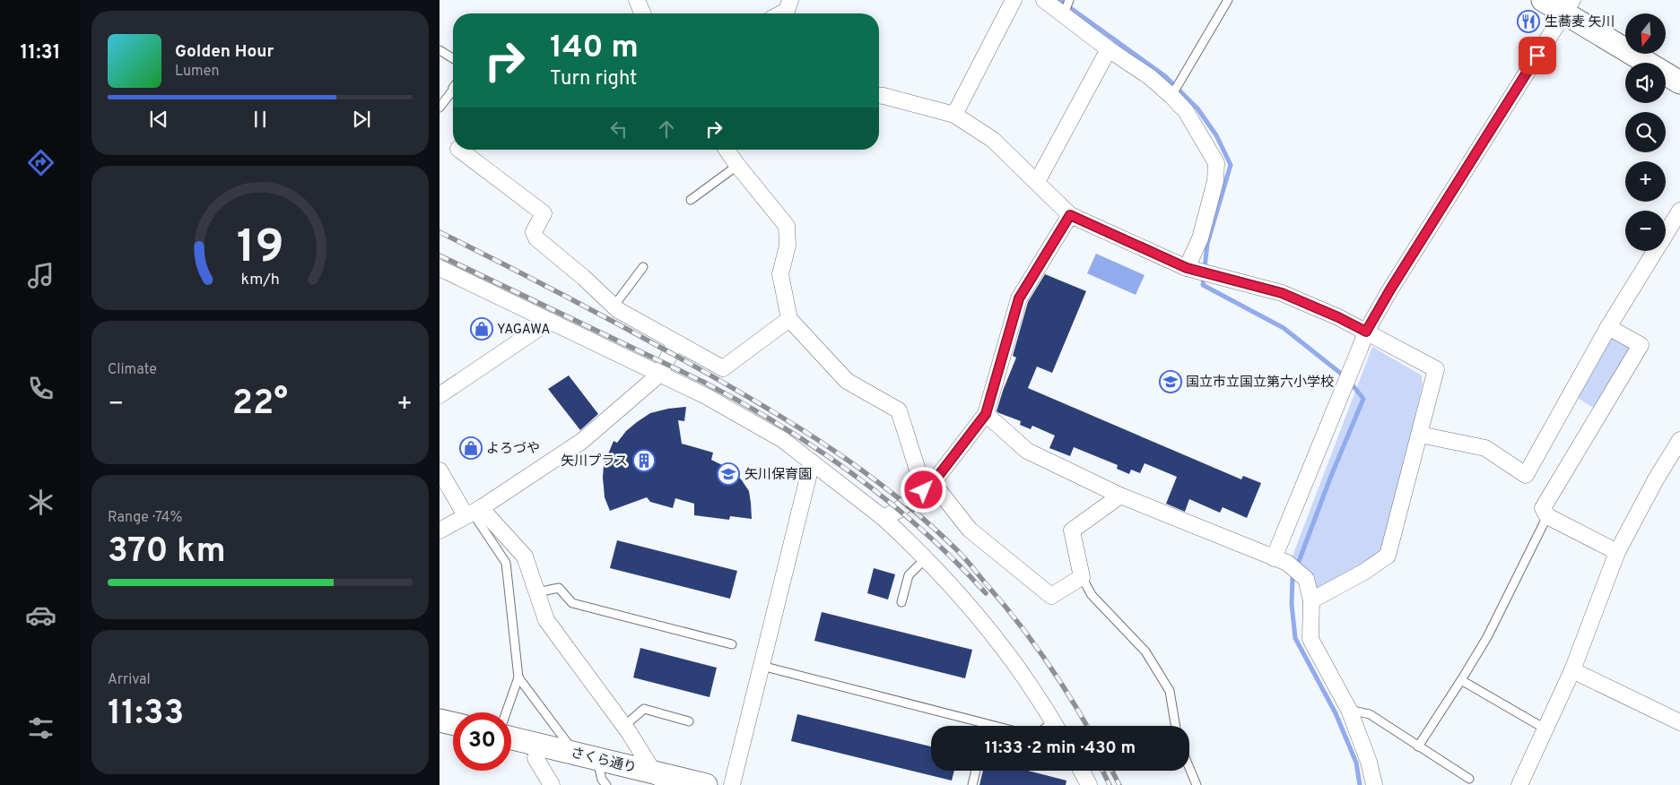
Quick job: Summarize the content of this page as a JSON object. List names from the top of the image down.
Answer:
{
  "streets": {
    "street": ["さくら通り"]
  },
  "places": {
    "restaurant": ["生蕎麦 矢川"],
    "shop": ["YAGAWA", "よろづや"],
    "school or university": ["国立市立国立第六小学校", "矢川保育園"],
    "building": ["矢川プラス"]
  },
  "north": "bottom",
  "page": {
    "tabs": "11:31",
    "map_buttons": ["+", "−"],
    "turn": ["140 m", "Turn right"],
    "song": ["Golden Hour", "Lumen"],
    "tile": [
      "Climate",
      ["Range · 74%", "370 km"],
      ["Arrival", "11:33"]
    ],
    "heat": ["−", "22°", "+"],
    "limit": "30",
    "trip": "11:33 · 2 min · 430 m",
    "gauge": ["19", "km/h"]
  }
}
